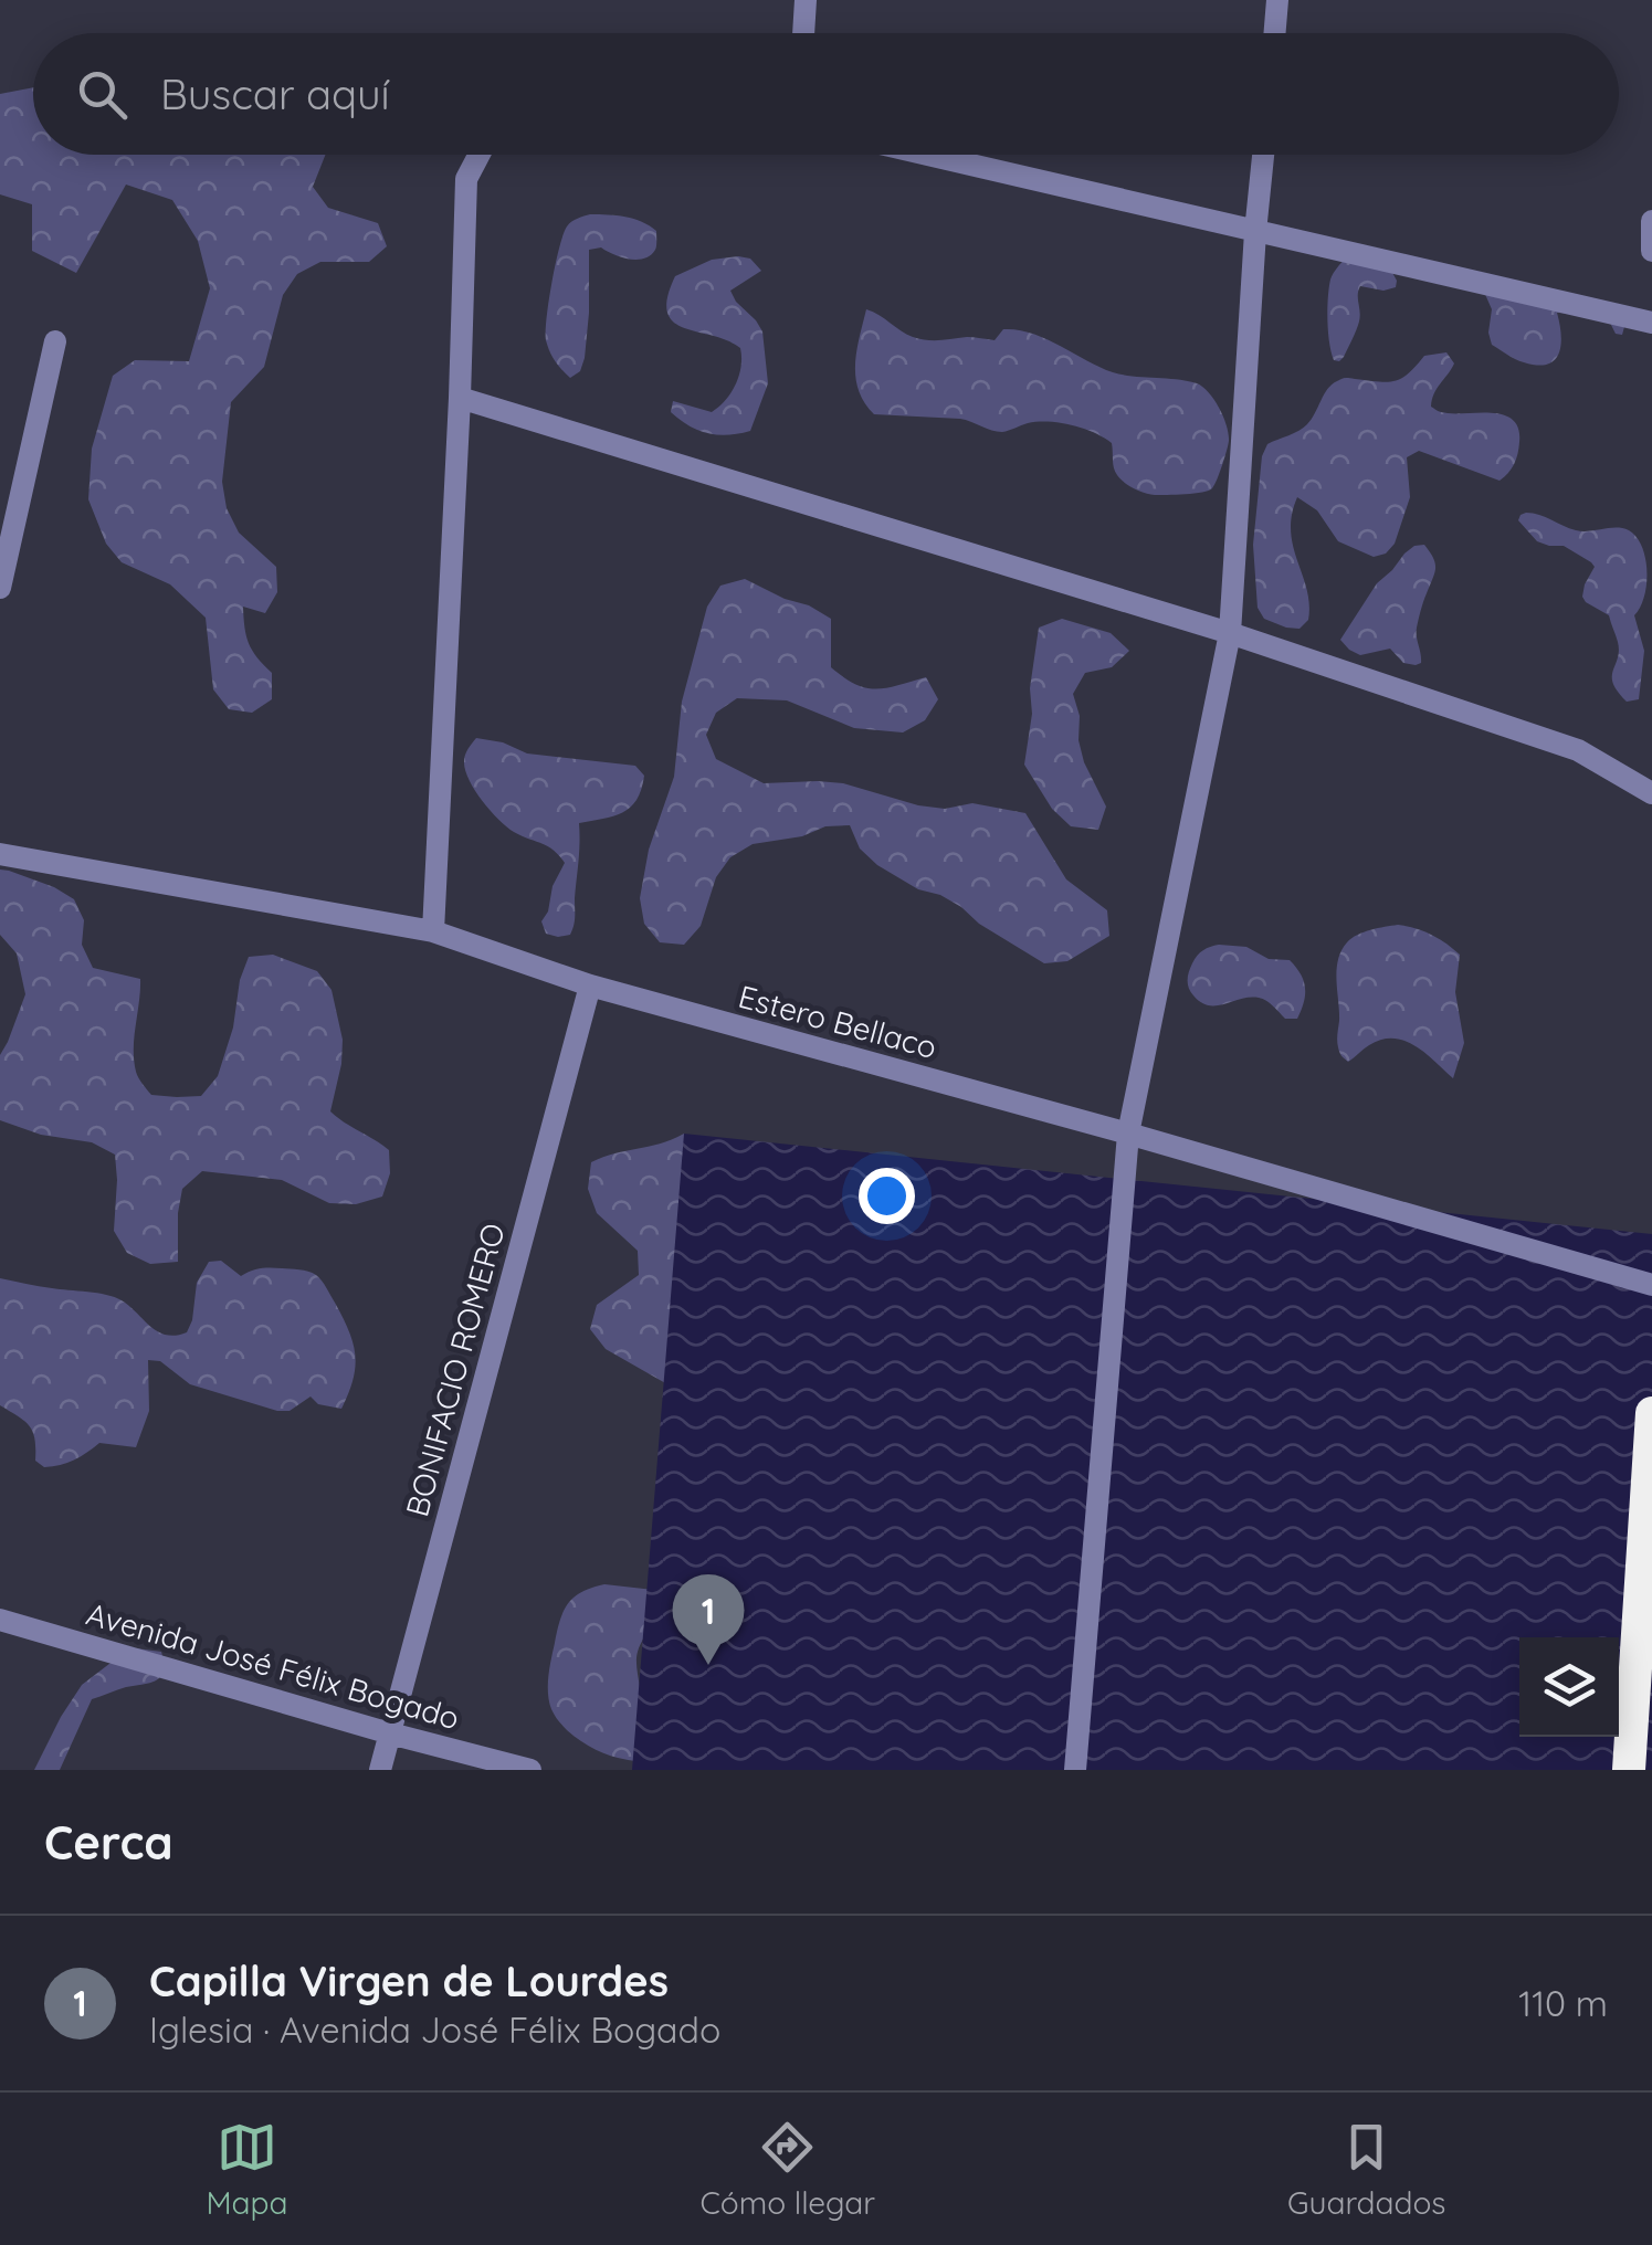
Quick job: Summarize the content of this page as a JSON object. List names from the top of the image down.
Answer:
{
  "streets": {
    "street": ["Estero Bellaco", "BONIFACIO ROMERO", "Avenida José Félix Bogado"]
  },
  "crossings": [
    ["Estero Bellaco", "BONIFACIO ROMERO"],
    ["BONIFACIO ROMERO", "Avenida José Félix Bogado"]
  ],
  "page": {
    "search": "Buscar aquí",
    "pins": "1",
    "heading": "Cerca",
    "list": [
      {
        "mark": "1",
        "name": "Capilla Virgen de Lourdes",
        "note": "Iglesia · Avenida José Félix Bogado",
        "value": "110 m"
      }
    ],
    "nav": ["Mapa", "Cómo llegar", "Guardados"]
  }
}
